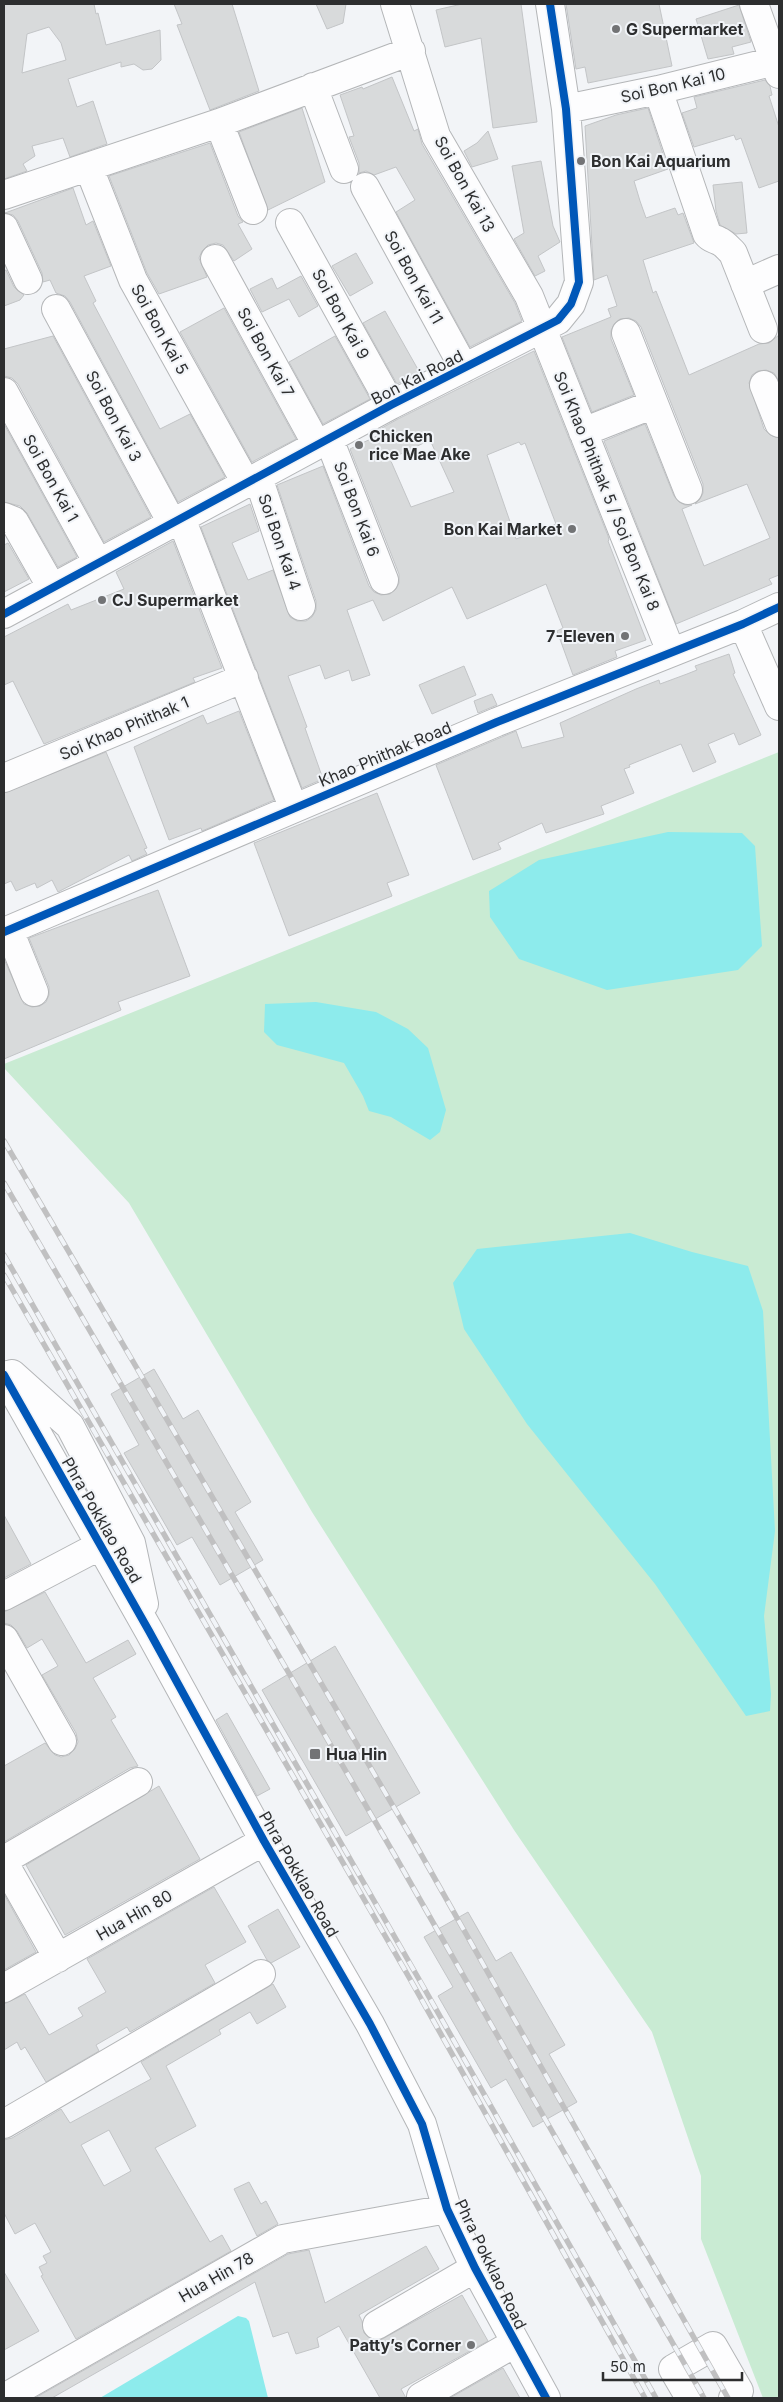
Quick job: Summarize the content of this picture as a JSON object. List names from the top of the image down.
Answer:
{
  "streets": {
    "street": [
      "Soi Bon Kai 10",
      "Soi Bon Kai 13",
      "Soi Bon Kai 11",
      "Soi Bon Kai 9",
      "Soi Bon Kai 5",
      "Soi Bon Kai 7",
      "Bon Kai Road",
      "Soi Bon Kai 3",
      "Soi Bon Kai 1",
      "Soi Khao Phithak 5 / Soi Bon Kai 8",
      "Soi Bon Kai 6",
      "Soi Bon Kai 4",
      "Soi Khao Phithak 1",
      "Khao Phithak Road",
      "Phra Pokklao Road",
      "Hua Hin 80",
      "Hua Hin 78"
    ]
  },
  "crossings": [
    ["Soi Bon Kai 10", "Bon Kai Road"],
    ["Soi Bon Kai 13", "Bon Kai Road"],
    ["Soi Bon Kai 13", "Soi Khao Phithak 5 / Soi Bon Kai 8"],
    ["Soi Bon Kai 11", "Bon Kai Road"],
    ["Soi Bon Kai 9", "Bon Kai Road"],
    ["Soi Bon Kai 5", "Bon Kai Road"],
    ["Soi Bon Kai 5", "Soi Bon Kai 4"],
    ["Soi Bon Kai 7", "Bon Kai Road"],
    ["Soi Bon Kai 7", "Soi Bon Kai 6"],
    ["Bon Kai Road", "Soi Bon Kai 3"],
    ["Bon Kai Road", "Soi Bon Kai 1"],
    ["Bon Kai Road", "Soi Khao Phithak 5 / Soi Bon Kai 8"],
    ["Bon Kai Road", "Soi Bon Kai 6"],
    ["Bon Kai Road", "Soi Bon Kai 4"],
    ["Soi Bon Kai 3", "Soi Khao Phithak 1"],
    ["Soi Bon Kai 3", "Khao Phithak Road"],
    ["Soi Khao Phithak 5 / Soi Bon Kai 8", "Khao Phithak Road"],
    ["Phra Pokklao Road", "Hua Hin 80"],
    ["Phra Pokklao Road", "Hua Hin 78"]
  ],
  "places": {
    "other": [
      "G Supermarket",
      "Bon Kai Aquarium",
      "Chicken rice Mae Ake",
      "Bon Kai Market",
      "CJ Supermarket",
      "7-Eleven",
      "Patty’s Corner"
    ],
    "transit": ["Hua Hin"]
  },
  "scale_bar": "50 m"
}
